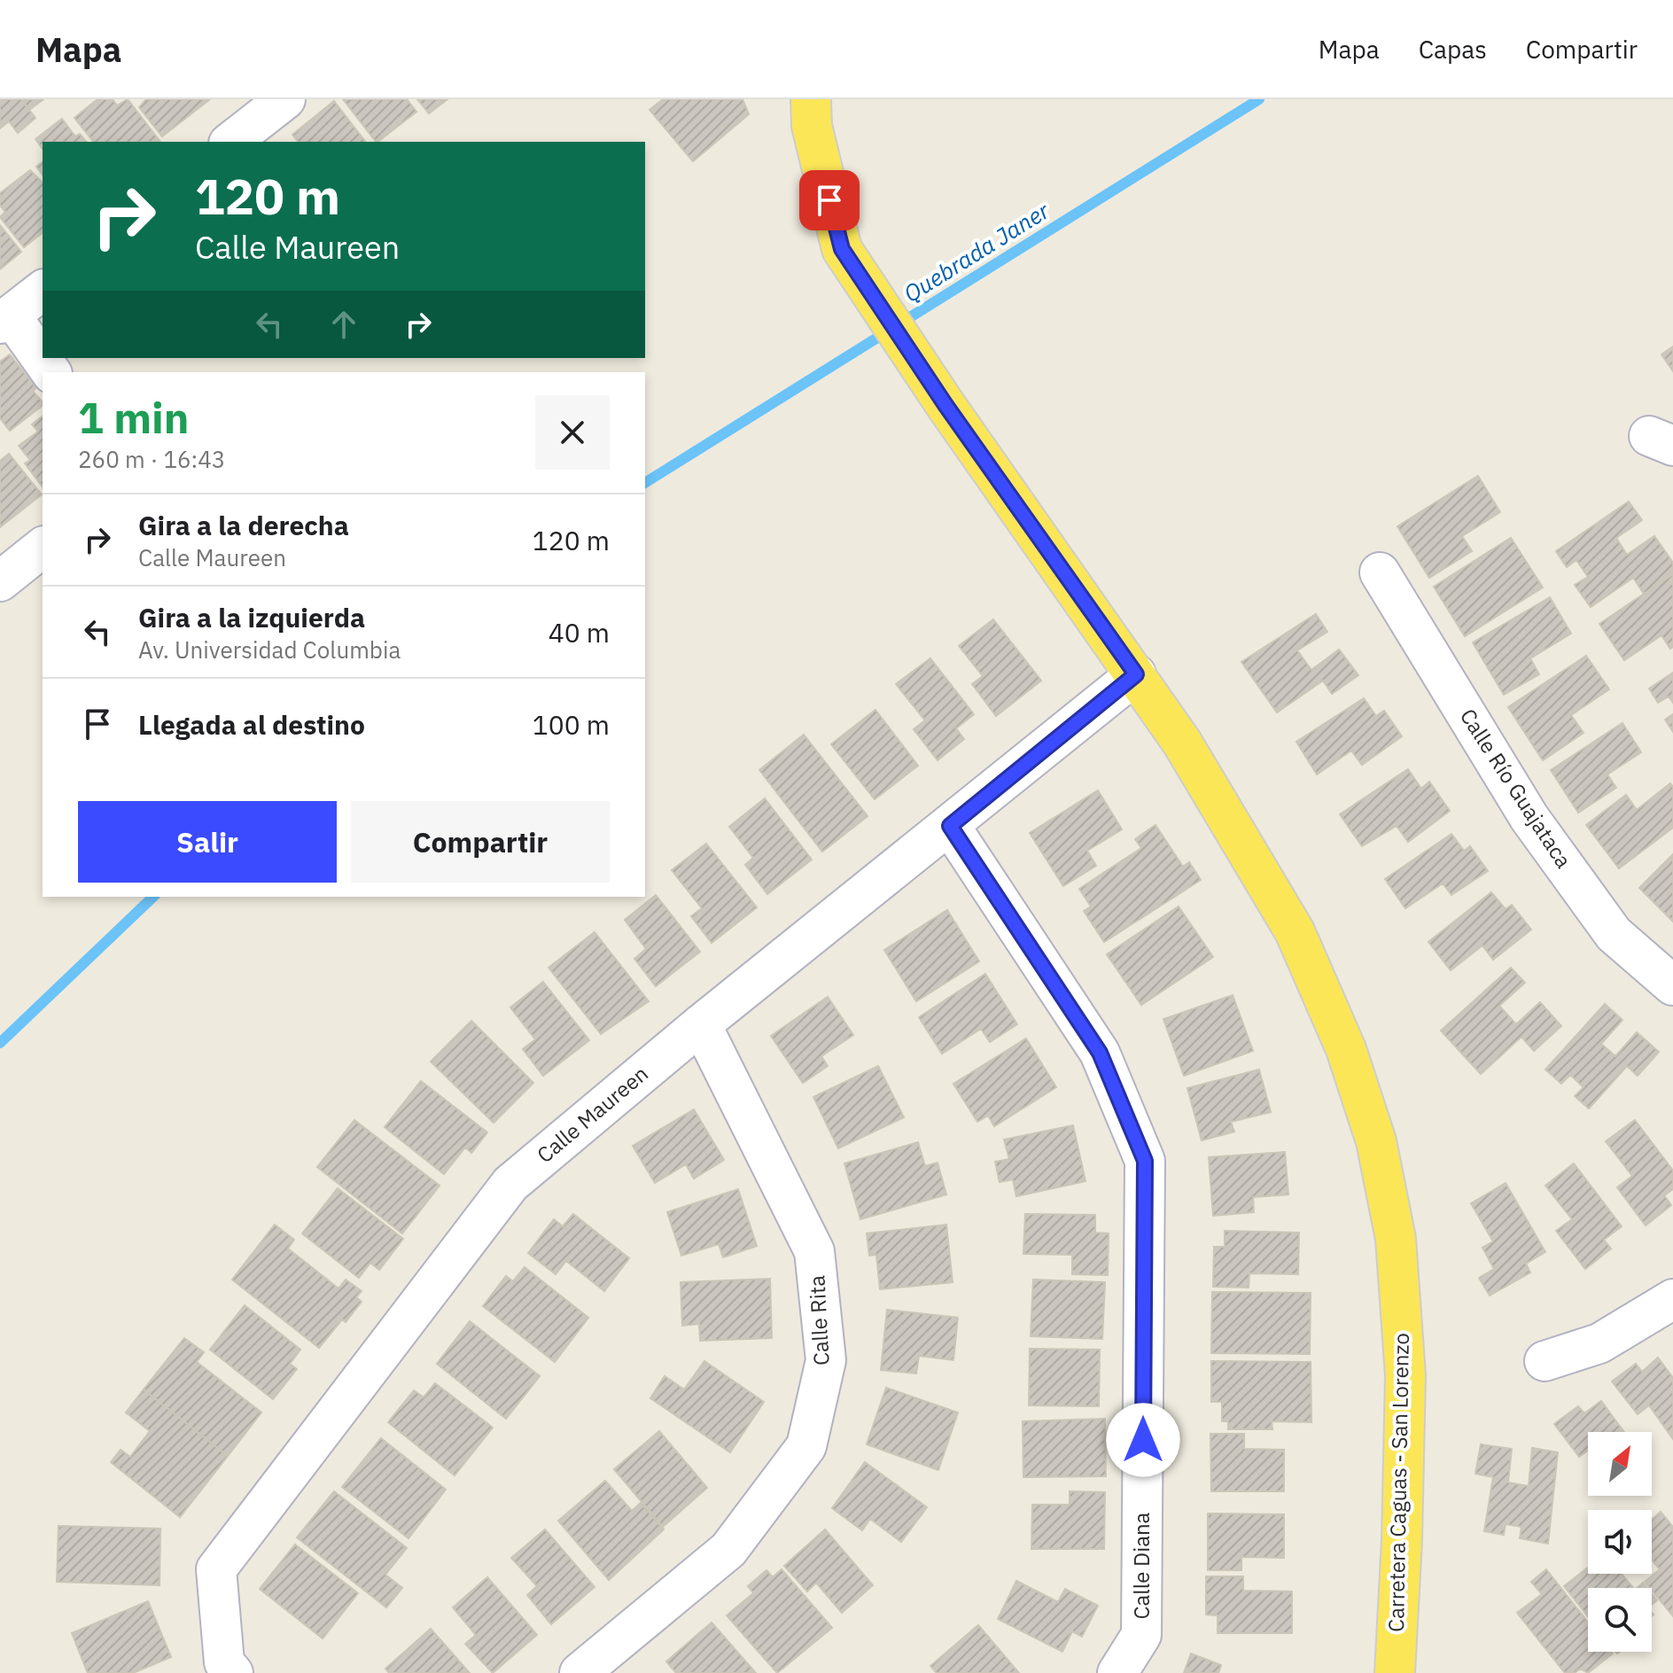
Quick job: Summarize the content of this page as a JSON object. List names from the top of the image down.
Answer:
{
  "streets": {
    "main road": ["Carretera Caguas - San Lorenzo"],
    "street": [
      "Calle Río Guajataca",
      "Calle Maureen",
      "Calle Rita",
      "Calle Diana"
    ]
  },
  "crossings": [
    ["Calle Maureen", "Calle Rita"],
    ["Calle Maureen", "Carretera Caguas - San Lorenzo"],
    ["Calle Maureen", "Calle Diana"]
  ],
  "water": ["Quebrada Janer"],
  "north": "top right",
  "page": {
    "header": "Mapa",
    "nav": ["Mapa", "Capas", "Compartir"],
    "turn": ["120 m", "Calle Maureen"],
    "heading": ["1 min", "260 m · 16:43"],
    "list": [
      {
        "name": "Gira a la derecha",
        "note": "Calle Maureen",
        "value": "120 m"
      },
      {
        "name": "Gira a la izquierda",
        "note": "Av. Universidad Columbia",
        "value": "40 m"
      },
      {
        "name": "Llegada al destino",
        "value": "100 m"
      }
    ],
    "buttons": ["Salir", "Compartir"]
  }
}
